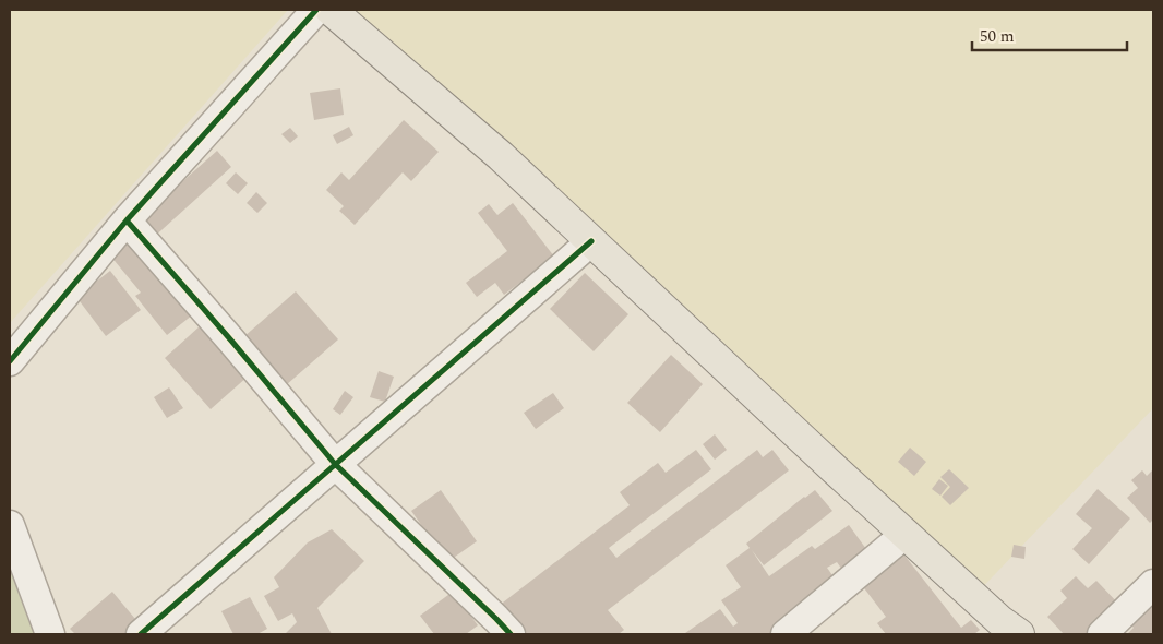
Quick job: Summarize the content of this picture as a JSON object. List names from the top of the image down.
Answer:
{
  "scale_bar": "50 m"
}
